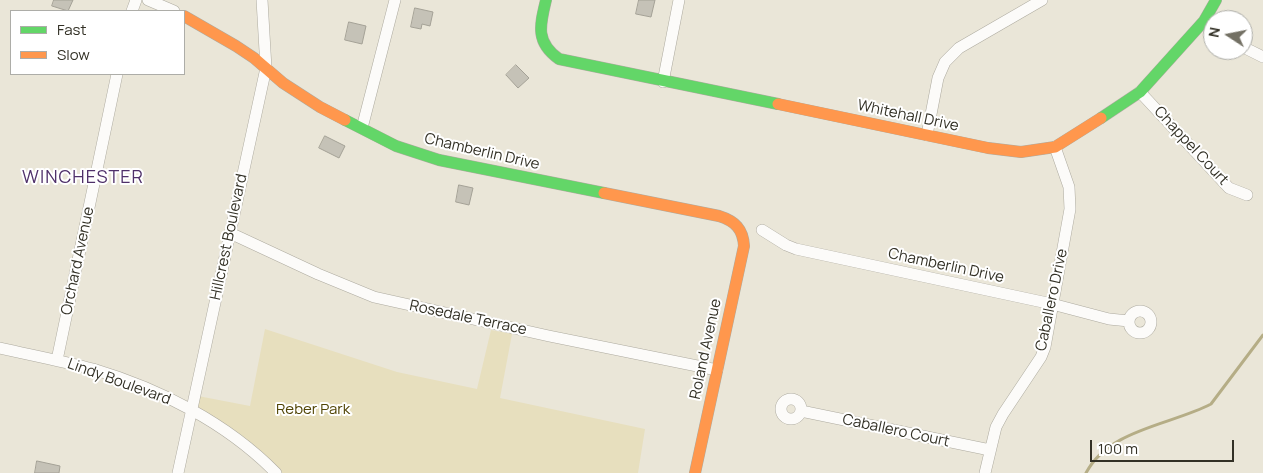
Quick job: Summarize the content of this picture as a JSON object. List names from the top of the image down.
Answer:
{
  "streets": {
    "street": [
      "Whitehall Drive",
      "Chappel Court",
      "Chamberlin Drive",
      "Hillcrest Boulevard",
      "Orchard Avenue",
      "Caballero Drive",
      "Rosedale Terrace",
      "Roland Avenue",
      "Lindy Boulevard",
      "Caballero Court"
    ]
  },
  "crossings": [
    ["Whitehall Drive", "Chappel Court"],
    ["Whitehall Drive", "Caballero Drive"],
    ["Chamberlin Drive", "Hillcrest Boulevard"],
    ["Chamberlin Drive", "Caballero Drive"],
    ["Chamberlin Drive", "Roland Avenue"],
    ["Hillcrest Boulevard", "Rosedale Terrace"],
    ["Hillcrest Boulevard", "Lindy Boulevard"],
    ["Orchard Avenue", "Lindy Boulevard"],
    ["Caballero Drive", "Caballero Court"],
    ["Rosedale Terrace", "Roland Avenue"]
  ],
  "districts": ["WINCHESTER"],
  "parks": ["Reber Park"],
  "legend": ["Fast", "Slow"],
  "scale_bar": "100 m",
  "north": "left"
}
